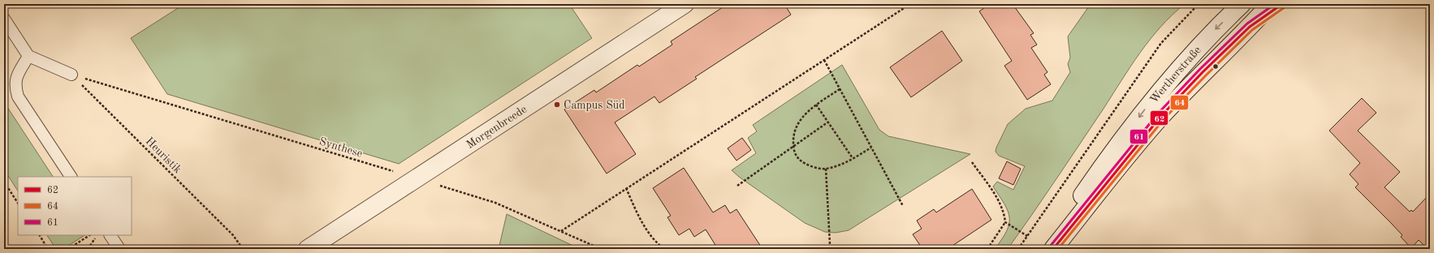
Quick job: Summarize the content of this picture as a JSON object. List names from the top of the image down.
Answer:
{
  "streets": {
    "main road": ["Wertherstraße", "Morgenbreede"],
    "path": ["Synthese", "Heuristik"]
  },
  "crossings": [
    ["Morgenbreede", "Synthese"],
    ["Synthese", "Heuristik"]
  ],
  "places": ["Campus Süd"],
  "lines": ["transit line 62", "transit line 61", "transit line 64"],
  "legend": ["62", "64", "61"]
}
